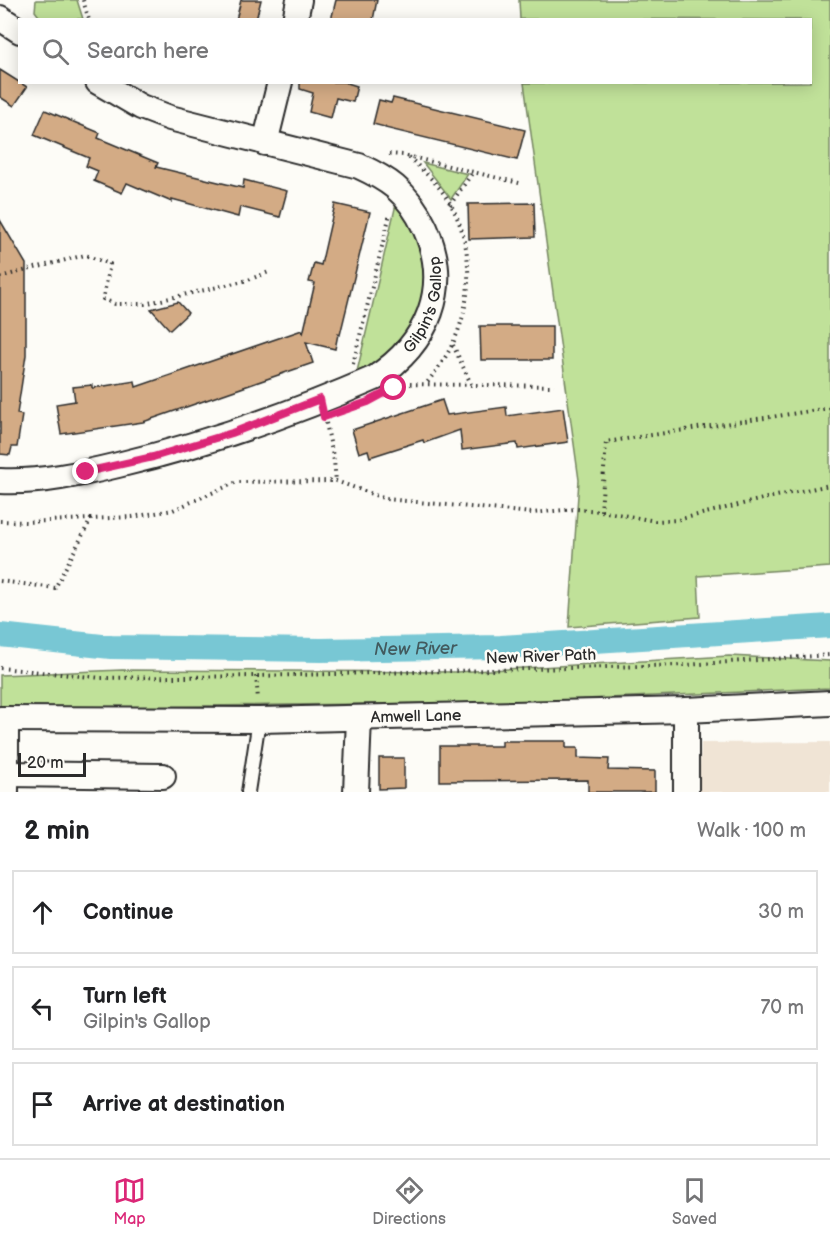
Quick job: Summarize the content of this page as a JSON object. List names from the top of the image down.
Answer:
{
  "streets": {
    "street": ["Gilpin's Gallop", "Amwell Lane"],
    "path": ["New River Path"]
  },
  "water": ["New River"],
  "scale_bar": "20 m",
  "page": {
    "search": "Search here",
    "scale": "20 m",
    "heading": ["2 min", "Walk · 100 m"],
    "list": [
      ["Continue", "30 m"],
      ["Turn left", "Gilpin's Gallop", "70 m"],
      "Arrive at destination"
    ],
    "nav": ["Map", "Directions", "Saved"]
  }
}
